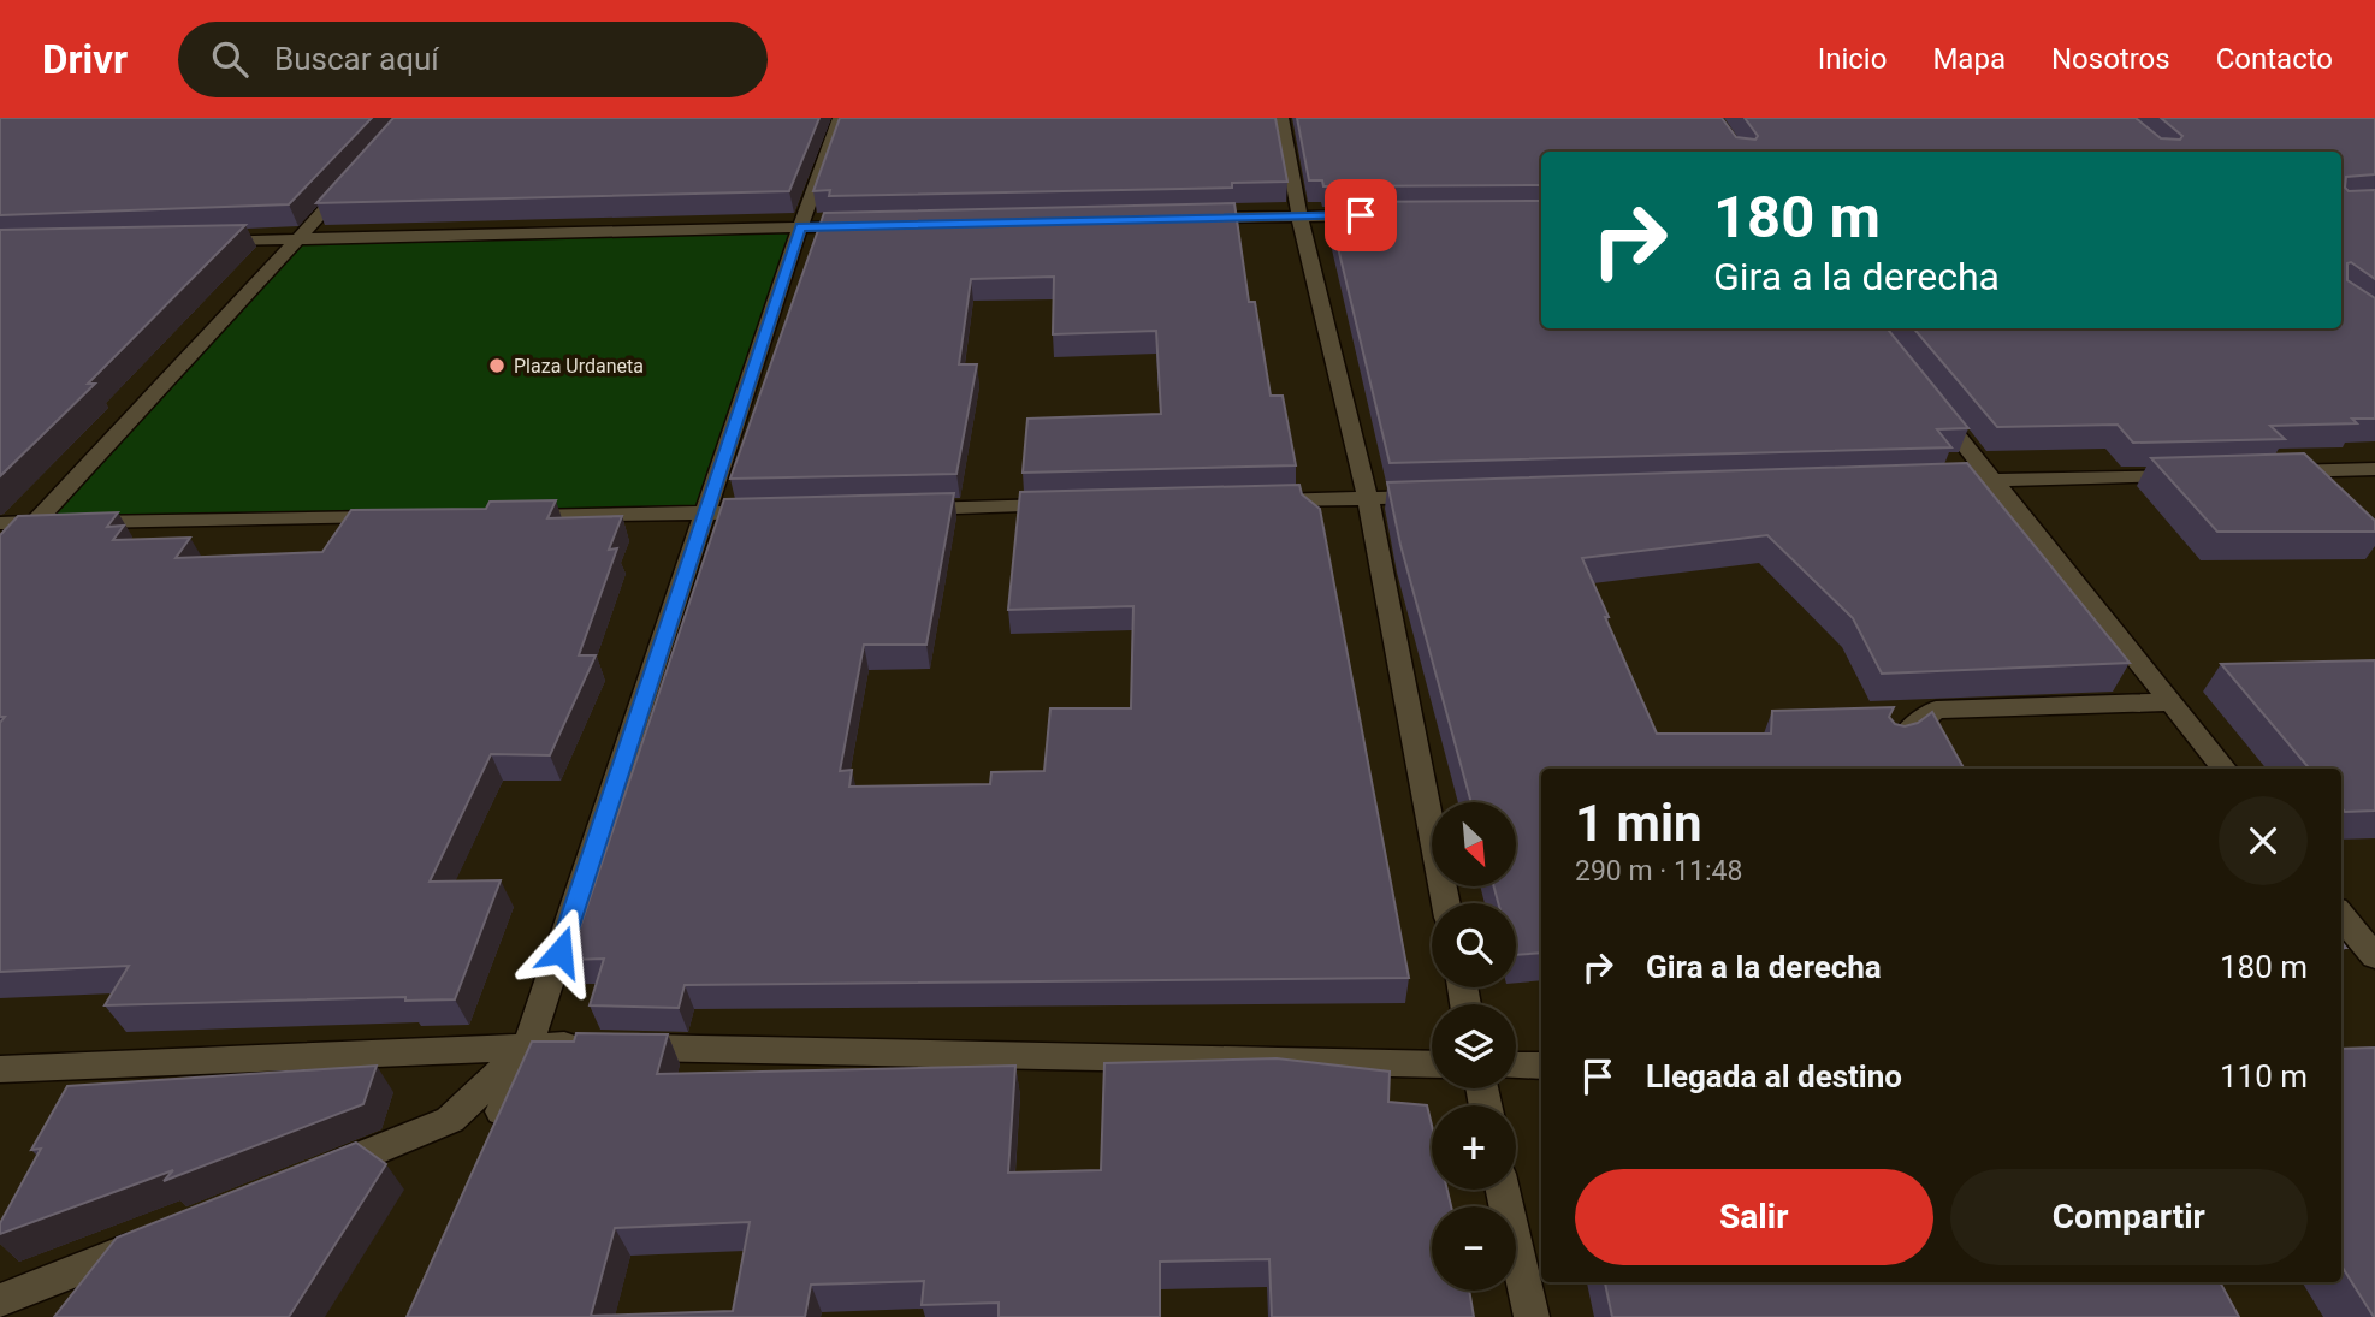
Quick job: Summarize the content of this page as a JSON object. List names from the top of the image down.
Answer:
{
  "places": ["Plaza Urdaneta"],
  "north": "bottom right",
  "page": {
    "header": "Drivr",
    "search": "Buscar aquí",
    "nav": [
      "Inicio",
      "Mapa",
      "Nosotros",
      "Contacto"
    ],
    "turn": ["180 m", "Gira a la derecha"],
    "heading": ["1 min", "290 m · 11:48"],
    "map_buttons": ["+", "−"],
    "list": [
      {
        "name": "Gira a la derecha",
        "value": "180 m"
      },
      {
        "name": "Llegada al destino",
        "value": "110 m"
      }
    ],
    "buttons": ["Salir", "Compartir"]
  }
}
